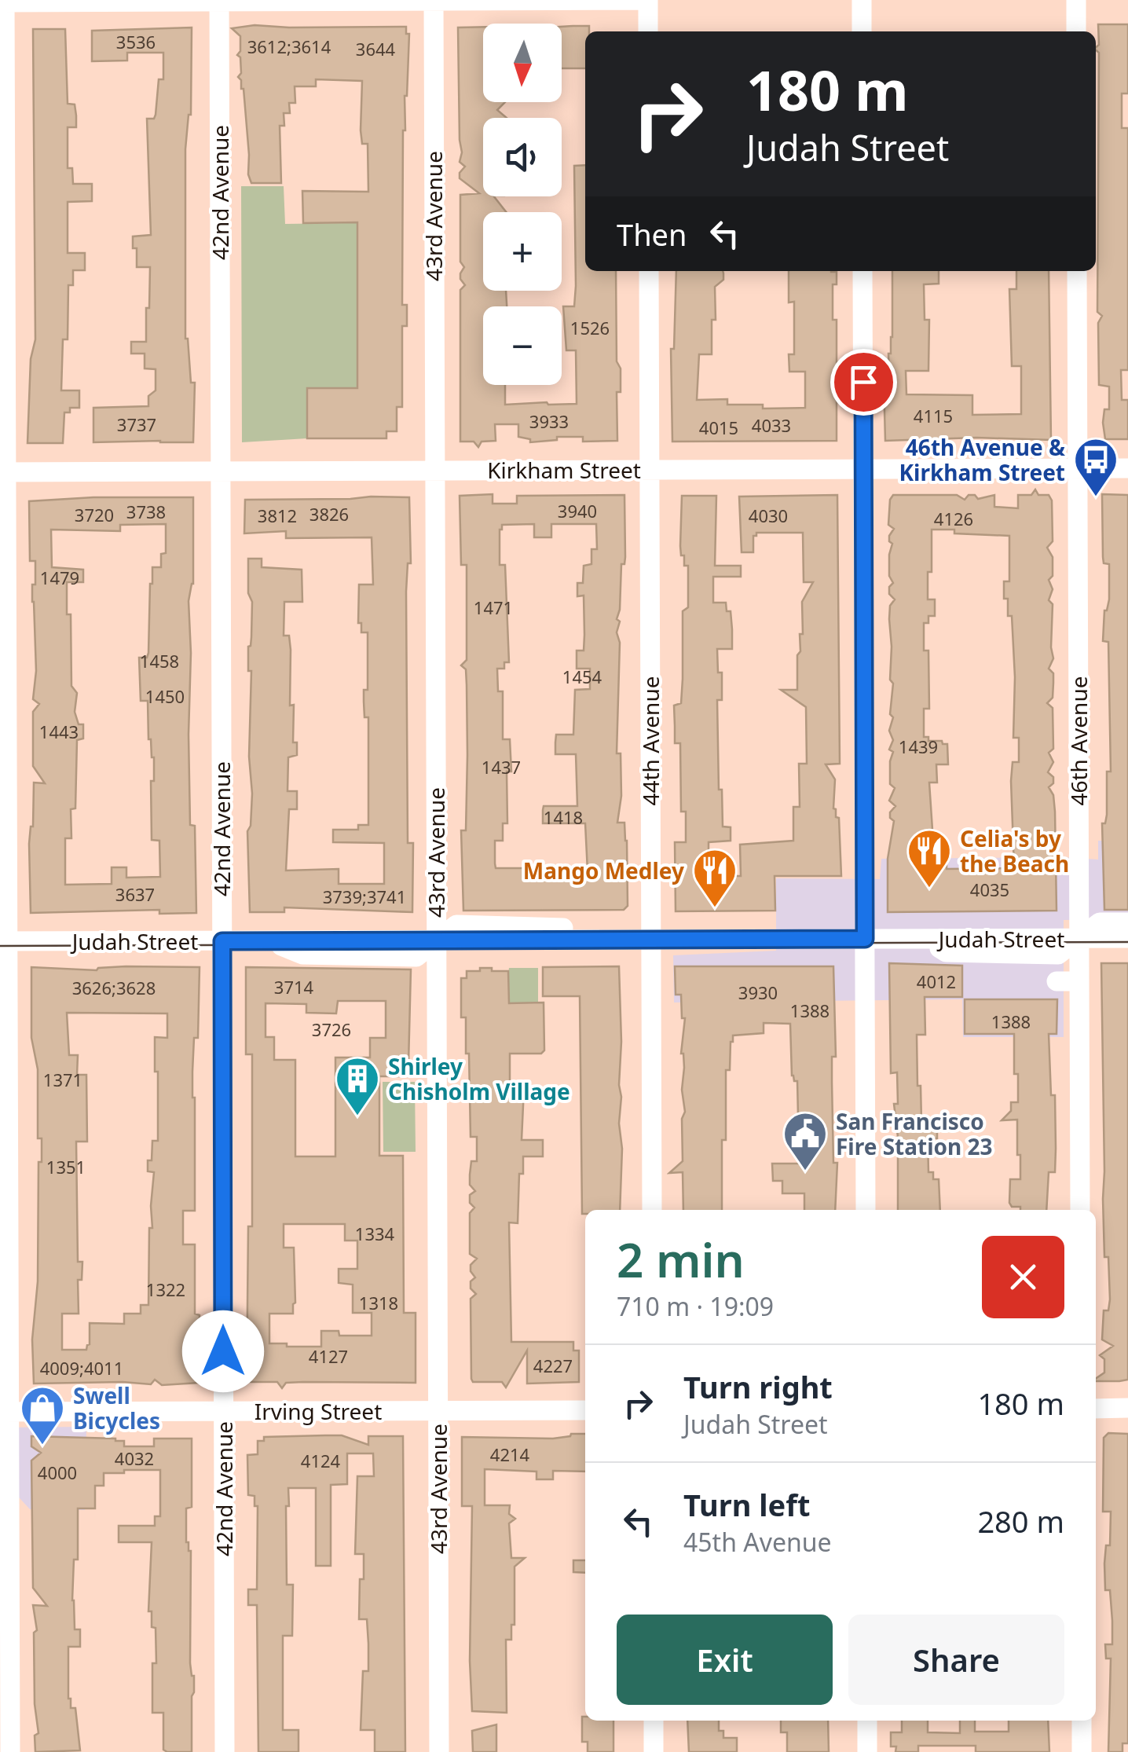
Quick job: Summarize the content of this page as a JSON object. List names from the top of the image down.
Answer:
{
  "streets": {
    "street": [
      "42nd Avenue",
      "43rd Avenue",
      "Kirkham Street",
      "44th Avenue",
      "46th Avenue",
      "Judah Street",
      "Irving Street"
    ]
  },
  "crossings": [
    ["42nd Avenue", "Kirkham Street"],
    ["42nd Avenue", "Judah Street"],
    ["42nd Avenue", "Irving Street"],
    ["43rd Avenue", "Kirkham Street"],
    ["43rd Avenue", "Judah Street"],
    ["43rd Avenue", "Irving Street"],
    ["Kirkham Street", "44th Avenue"],
    ["Kirkham Street", "46th Avenue"],
    ["44th Avenue", "Judah Street"],
    ["46th Avenue", "Judah Street"]
  ],
  "places": {
    "bus stop": ["46th Avenue & Kirkham Street"],
    "restaurant": ["Celia's by the Beach", "Mango Medley"],
    "building": ["Shirley Chisholm Village"],
    "public building": ["San Francisco Fire Station 23"],
    "shop": ["Swell Bicycles"]
  },
  "house_numbers": [
    "3536",
    "3612;3614",
    "3644",
    "1526",
    "4115",
    "3933",
    "3737",
    "4033",
    "4015",
    "3940",
    "3738",
    "3826",
    "3720",
    "3812",
    "4030",
    "4126",
    "1479",
    "1471",
    "1458",
    "1454",
    "1450",
    "1443",
    "1439",
    "1437",
    "1418",
    "4035",
    "3637",
    "3739;3741",
    "4012",
    "3714",
    "3626;3628",
    "3930",
    "1388",
    "1388",
    "3726",
    "1371",
    "1351",
    "1334",
    "1322",
    "1318",
    "4127",
    "4227",
    "4009;4011",
    "4214",
    "4032",
    "4124",
    "4000"
  ],
  "north": "bottom",
  "page": {
    "map_buttons": ["+", "−"],
    "turn": ["180 m", "Judah Street"],
    "then": "Then",
    "heading": ["2 min", "710 m · 19:09"],
    "list": [
      {
        "name": "Turn right",
        "note": "Judah Street",
        "value": "180 m"
      },
      {
        "name": "Turn left",
        "note": "45th Avenue",
        "value": "280 m"
      }
    ],
    "buttons": ["Exit", "Share"]
  }
}
